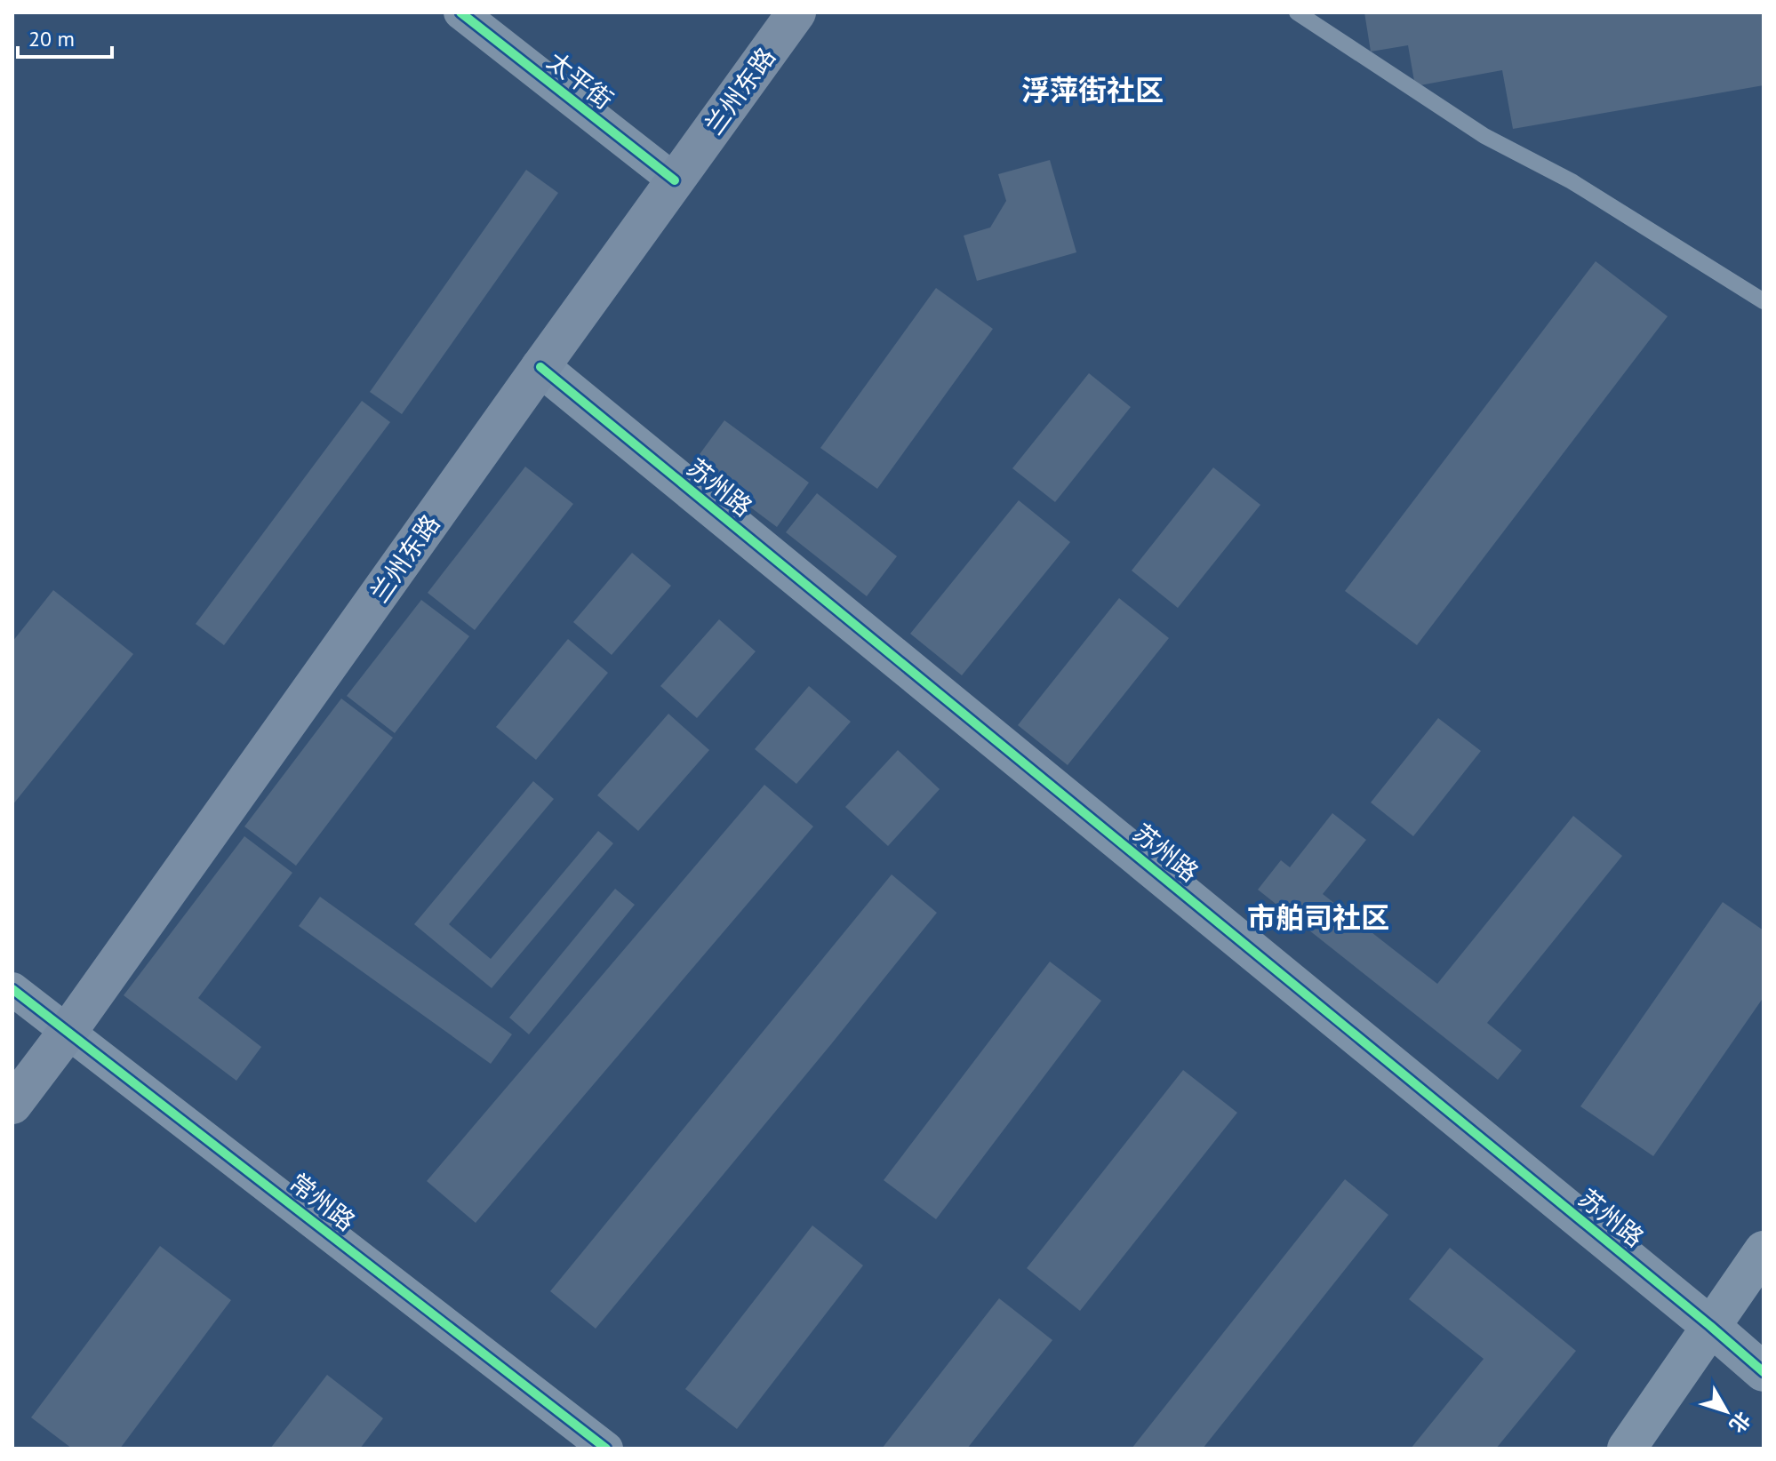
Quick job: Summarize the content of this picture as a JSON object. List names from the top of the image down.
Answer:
{
  "streets": {
    "main road": ["兰州东路"],
    "street": ["太平街", "苏州路", "常州路"]
  },
  "crossings": [
    ["太平街", "兰州东路"],
    ["兰州东路", "苏州路"],
    ["兰州东路", "常州路"]
  ],
  "districts": ["浮萍街社区", "市舶司社区"],
  "scale_bar": "20 m",
  "north": "bottom right"
}
